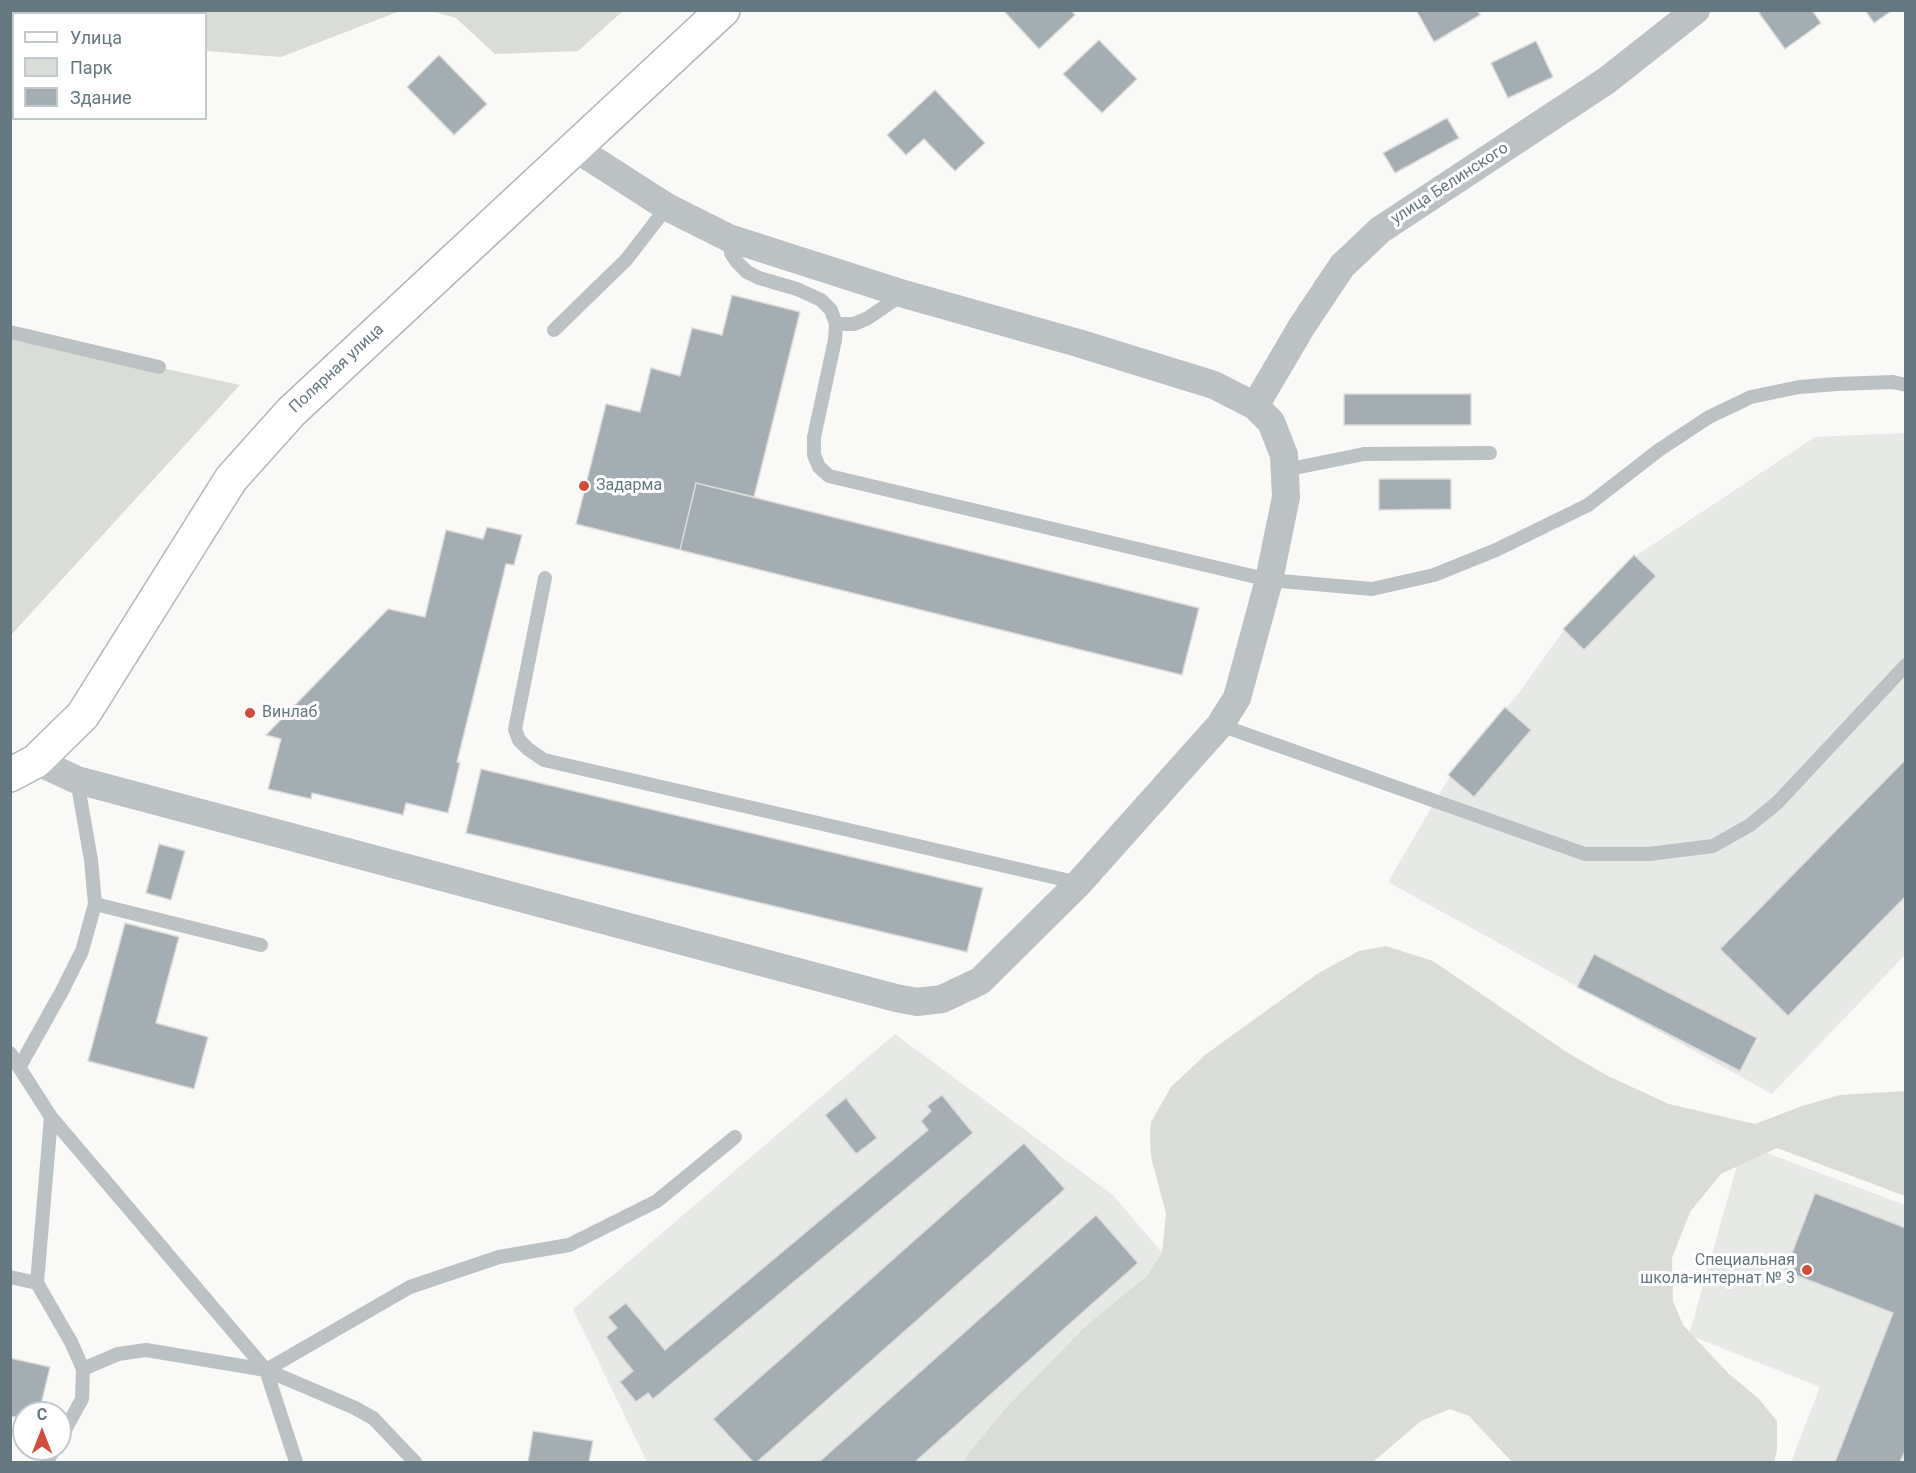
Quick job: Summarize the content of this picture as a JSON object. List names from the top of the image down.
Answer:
{
  "streets": {
    "street": ["улица Белинского", "Полярная улица"]
  },
  "places": ["Задарма", "Винлаб", "Специальная школа-интернат № 3"],
  "legend": ["Улица", "Парк", "Здание"],
  "north": "top"
}
